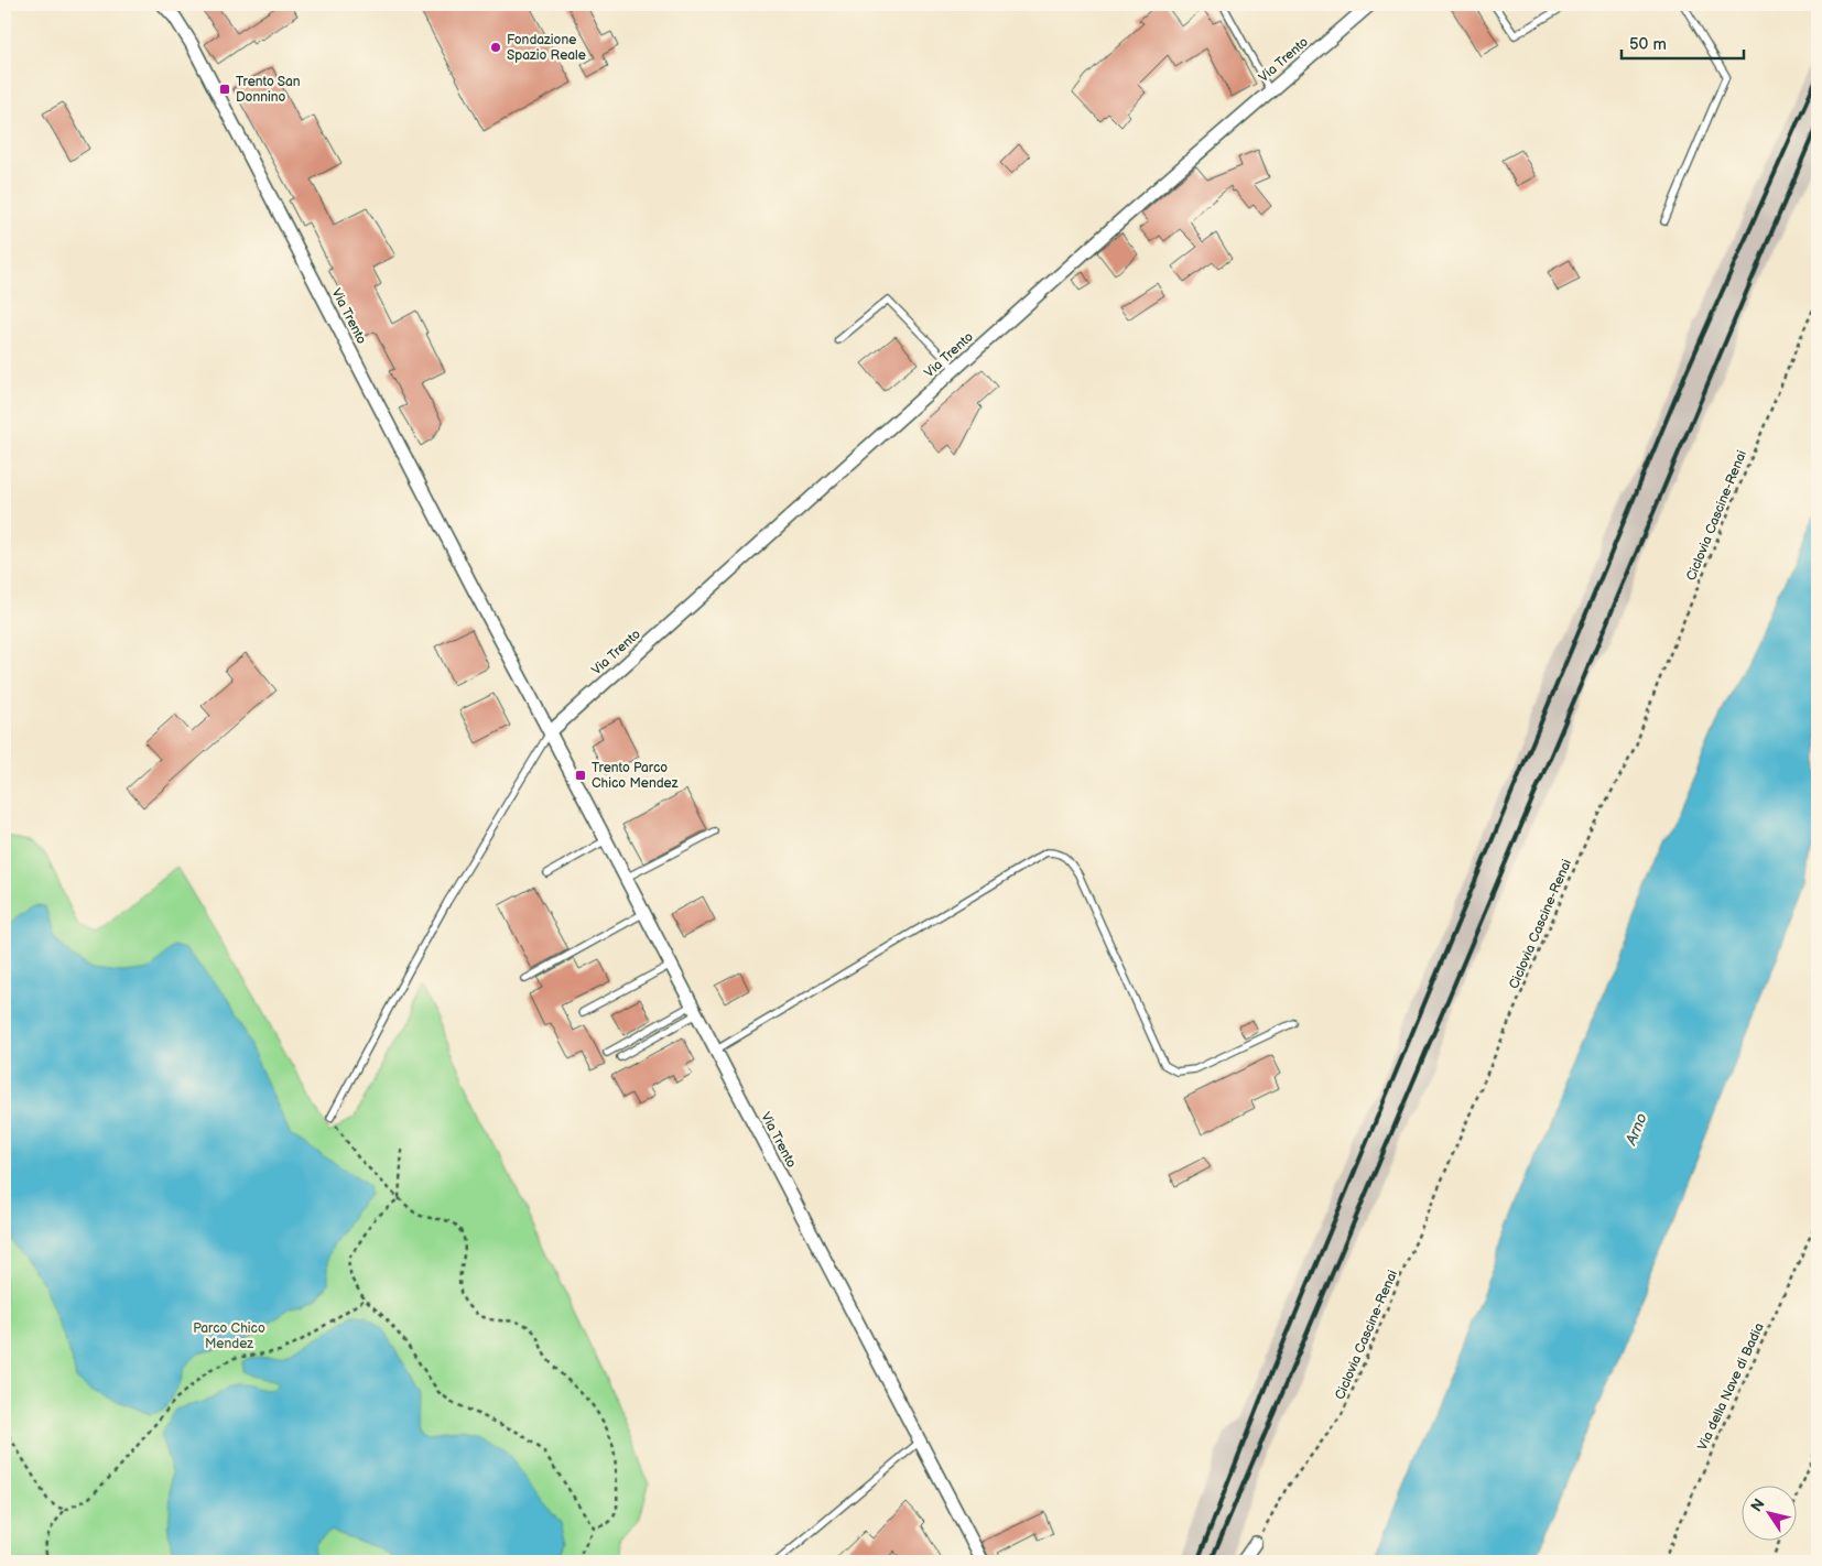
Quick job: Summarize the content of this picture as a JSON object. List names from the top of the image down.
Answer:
{
  "streets": {
    "street": ["Via Trento"],
    "path": ["Ciclovia Cascine-Renai", "Via della Nave di Badia"]
  },
  "water": ["Arno"],
  "parks": ["Parco Chico Mendez"],
  "places": {
    "other": ["Fondazione Spazio Reale"],
    "transit": ["Trento San Donnino", "Trento Parco Chico Mendez"]
  },
  "scale_bar": "50 m",
  "north": "top left"
}
